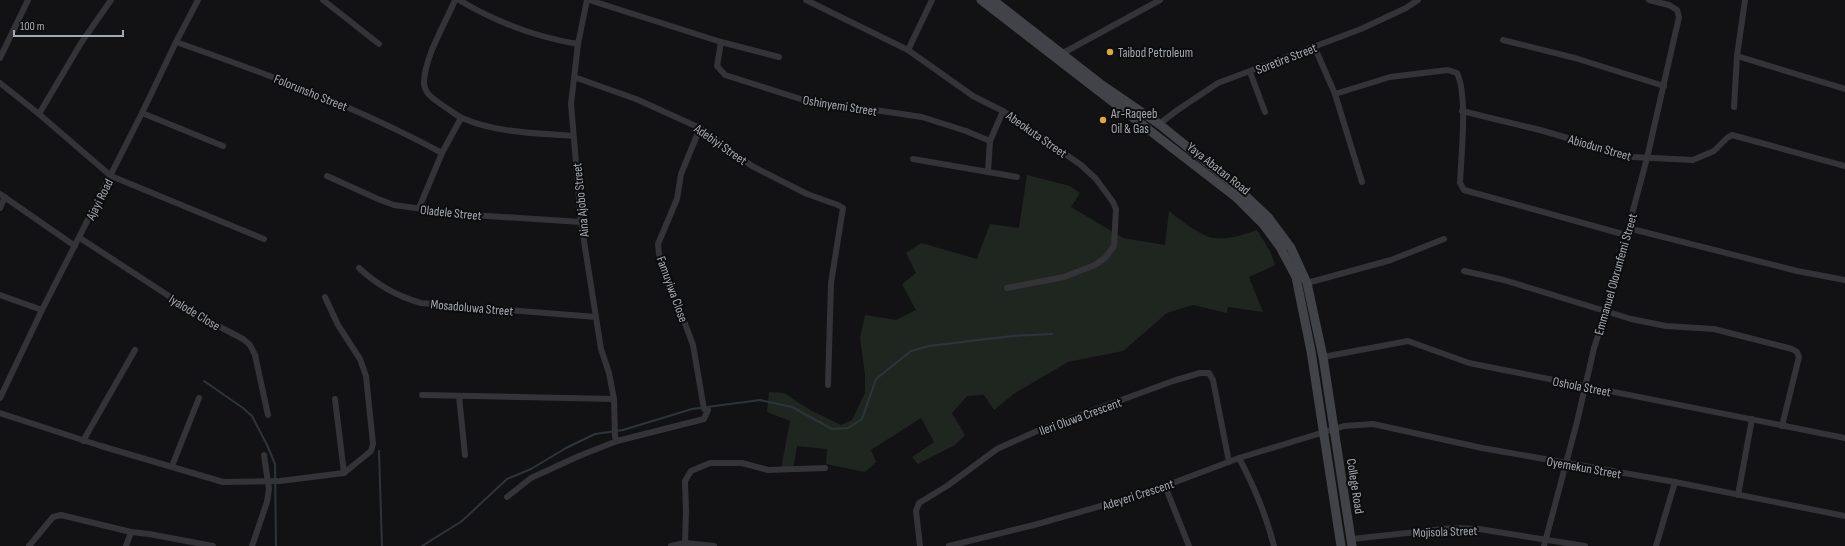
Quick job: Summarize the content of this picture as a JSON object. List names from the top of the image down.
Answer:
{
  "streets": {
    "main road": ["Yaya Abatan Road", "College Road"],
    "street": [
      "Soretire Street",
      "Folorunsho Street",
      "Oshinyemi Street",
      "Abeokuta Street",
      "Adebiyi Street",
      "Abiodun Street",
      "Ajayi Road",
      "Aina Ajobo Street",
      "Oladele Street",
      "Emmanuel Olorunfemi Street",
      "Famuyiwa Close",
      "Mosadoluwa Street",
      "Iyalode Close",
      "Oshola Street",
      "Ileri Oluwa Crescent",
      "Oyemekun Street",
      "Adeyeri Crescent",
      "Mojisola Street"
    ]
  },
  "crossings": [
    ["Soretire Street", "Yaya Abatan Road"],
    ["Folorunsho Street", "Ajayi Road"],
    ["Adebiyi Street", "Aina Ajobo Street"],
    ["Adebiyi Street", "Famuyiwa Close"],
    ["Abiodun Street", "Emmanuel Olorunfemi Street"],
    ["Yaya Abatan Road", "Oshola Street"],
    ["Yaya Abatan Road", "Oyemekun Street"],
    ["Yaya Abatan Road", "College Road"],
    ["Yaya Abatan Road", "Adeyeri Crescent"],
    ["Ajayi Road", "Iyalode Close"],
    ["Aina Ajobo Street", "Oladele Street"],
    ["Aina Ajobo Street", "Famuyiwa Close"],
    ["Aina Ajobo Street", "Mosadoluwa Street"],
    ["Emmanuel Olorunfemi Street", "Oshola Street"],
    ["Emmanuel Olorunfemi Street", "Oyemekun Street"],
    ["Emmanuel Olorunfemi Street", "Mojisola Street"],
    ["Ileri Oluwa Crescent", "Adeyeri Crescent"],
    ["Oyemekun Street", "College Road"],
    ["Oyemekun Street", "Adeyeri Crescent"],
    ["College Road", "Adeyeri Crescent"],
    ["College Road", "Mojisola Street"]
  ],
  "places": ["Taibod Petroleum", "Ar-Raqeeb Oil & Gas"],
  "scale_bar": "100 m"
}
